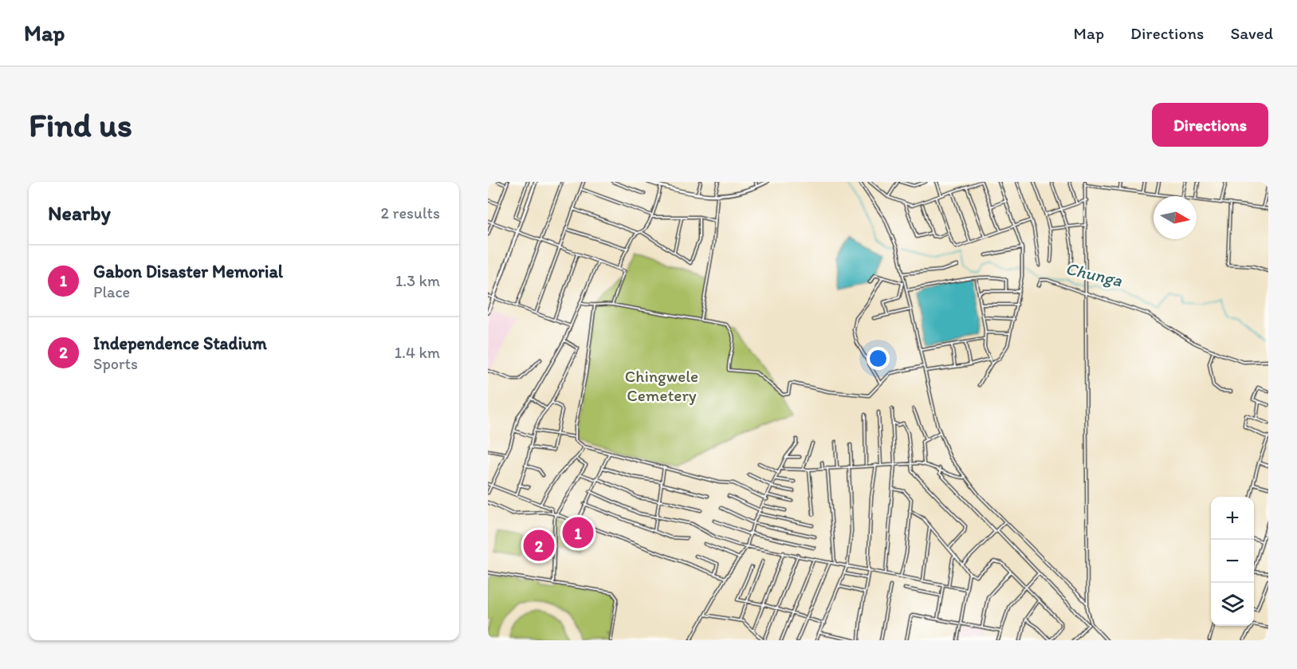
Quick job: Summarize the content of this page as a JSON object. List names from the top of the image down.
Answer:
{
  "water": ["Chunga"],
  "parks": ["Chingwele Cemetery"],
  "north": "right",
  "page": {
    "header": "Map",
    "nav": ["Map", "Directions", "Saved"],
    "buttons": "Directions",
    "title": "Find us",
    "heading": ["Nearby", "2 results"],
    "list": [
      {
        "mark": "1",
        "name": "Gabon Disaster Memorial",
        "note": "Place",
        "value": "1.3 km"
      },
      {
        "mark": "2",
        "name": "Independence Stadium",
        "note": "Sports",
        "value": "1.4 km"
      }
    ],
    "map_buttons": ["+", "−"],
    "pins": ["1", "2"]
  }
}
